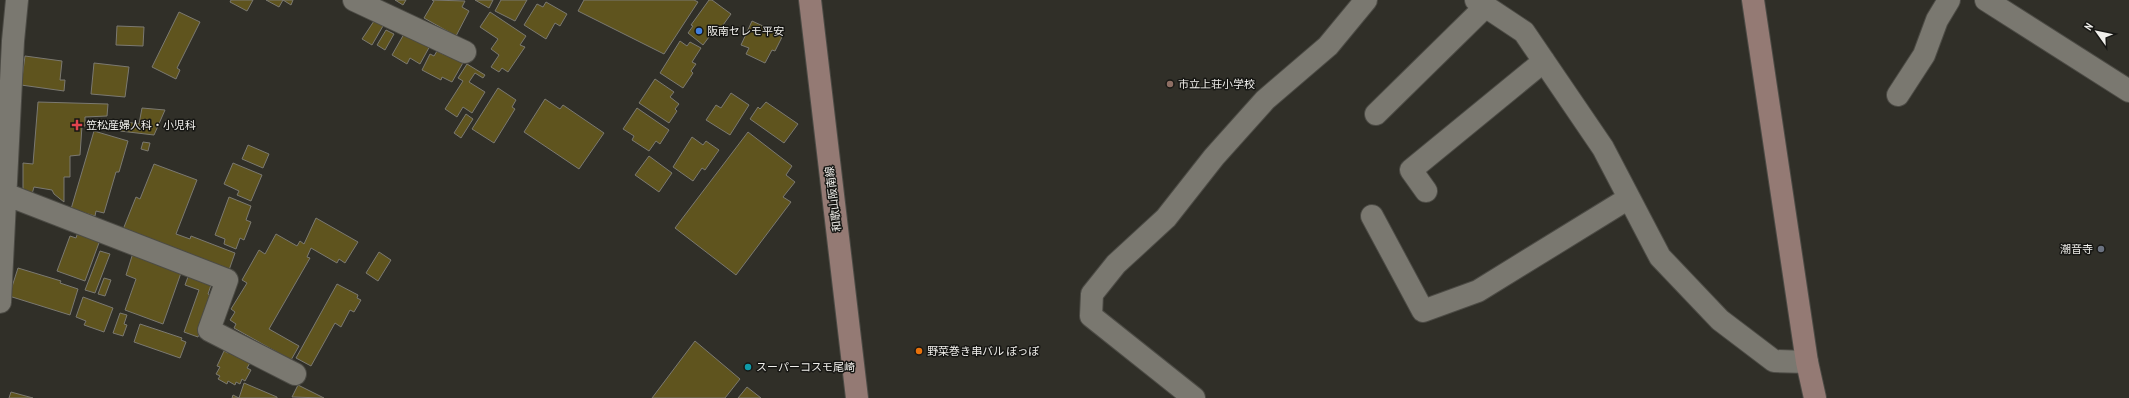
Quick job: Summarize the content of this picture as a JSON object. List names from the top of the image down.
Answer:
{
  "streets": {
    "street": ["和歌山阪南線"]
  },
  "places": {
    "other": [
      "阪南セレモ平安",
      "市立上荘小学校",
      "潮音寺",
      "野菜巻き串バル ぽっぽ",
      "スーパーコスモ尾崎"
    ],
    "health": ["笠松産婦人科・小児科"]
  },
  "north": "top left"
}
